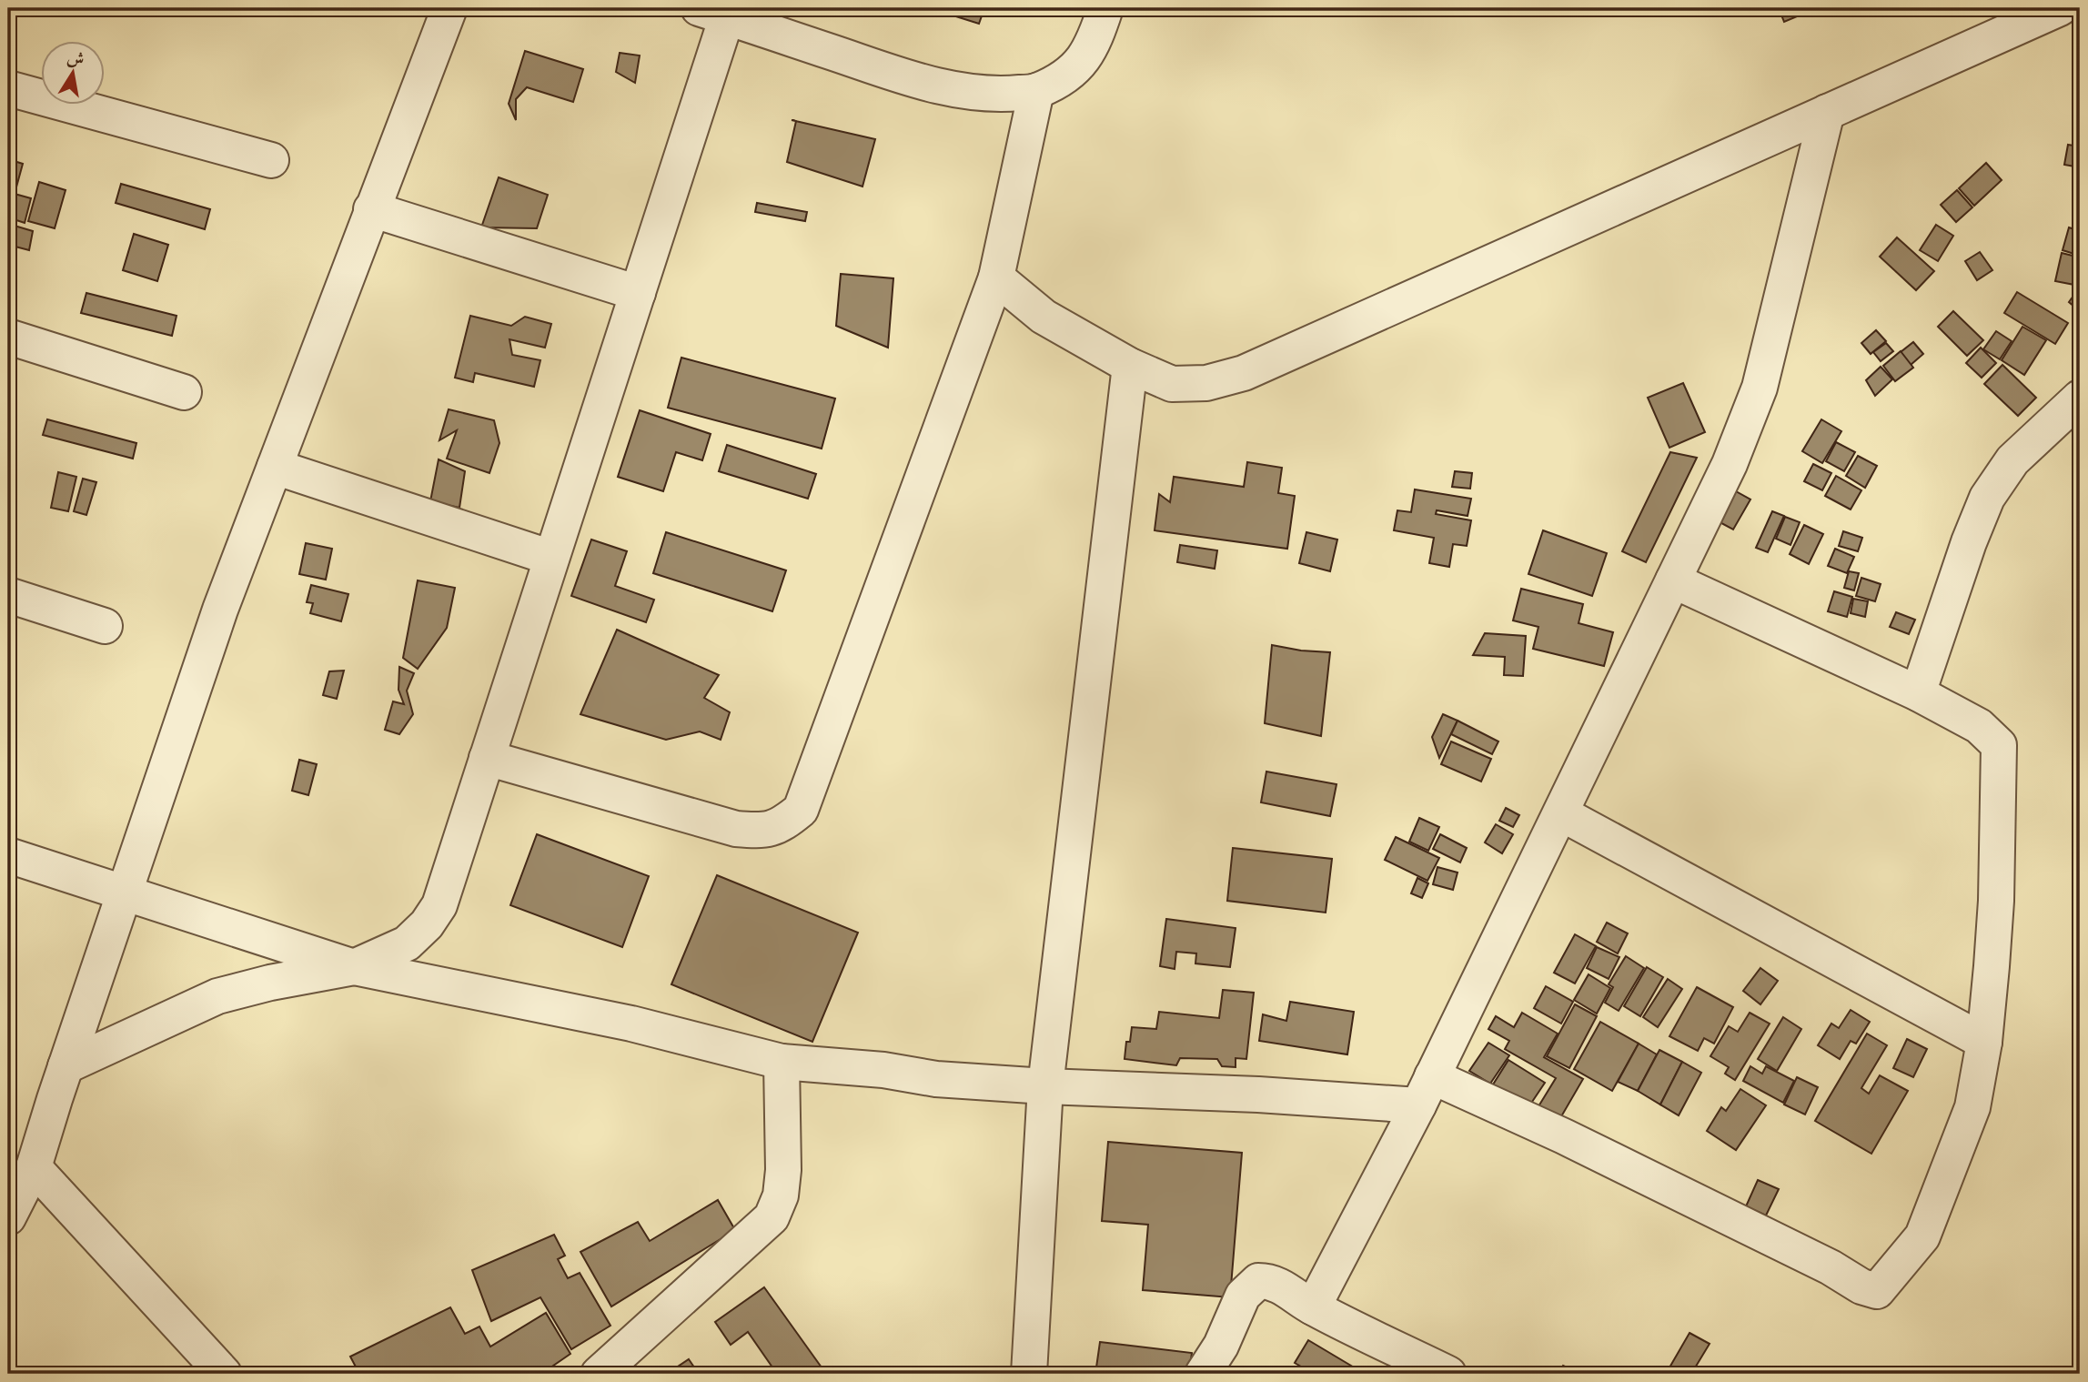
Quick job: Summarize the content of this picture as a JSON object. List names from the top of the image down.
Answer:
{
  "north": "top"
}
